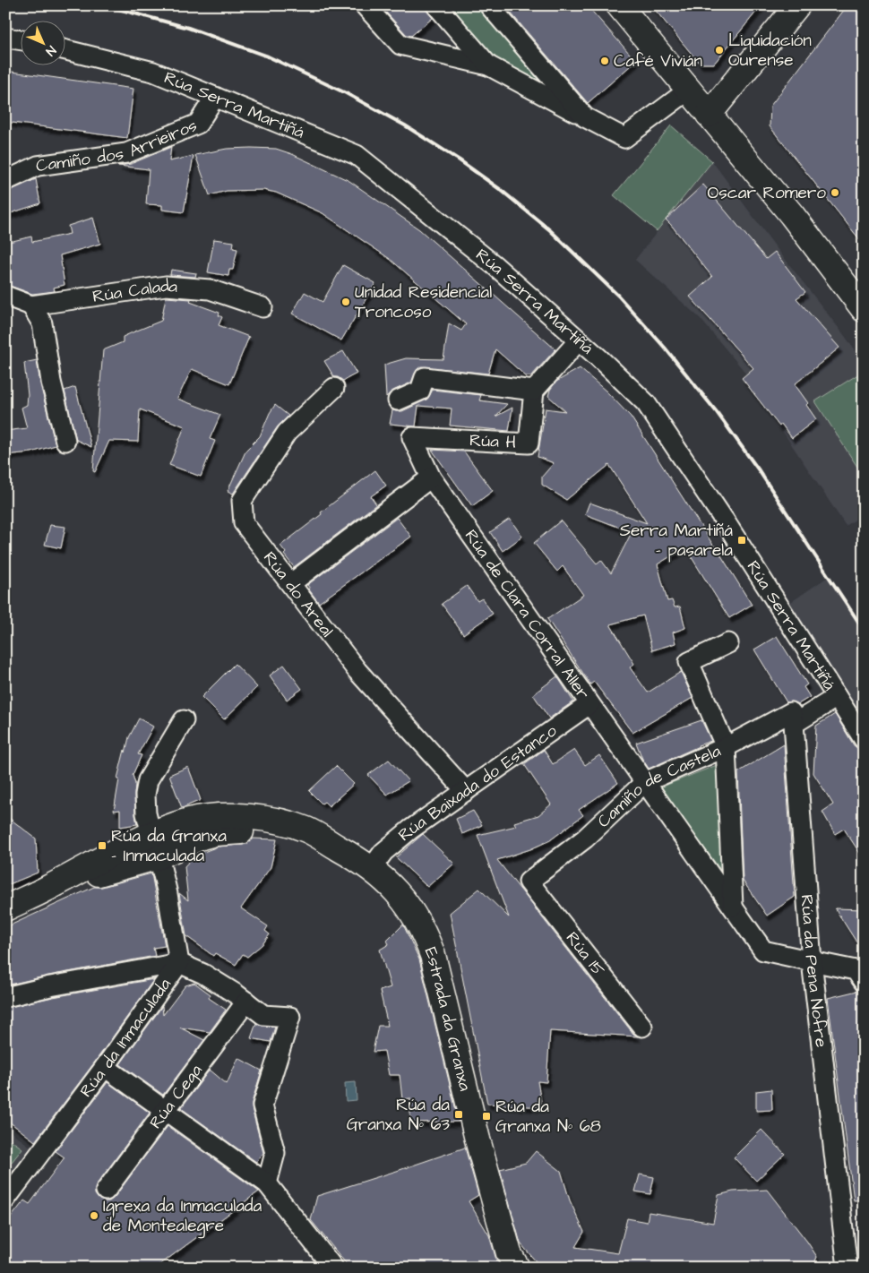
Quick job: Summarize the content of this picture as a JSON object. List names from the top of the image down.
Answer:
{
  "streets": {
    "main road": ["Estrada da Granxa"],
    "street": [
      "Rúa Serra Martiñá",
      "Camiño dos Arrieiros",
      "Rúa Calada",
      "Rúa H",
      "Rúa do Areal",
      "Rúa de Clara Corral Aller",
      "Rúa Baixada do Estanco",
      "Camiño de Castela",
      "Rúa 15",
      "Rúa da Pena Nofre",
      "Rúa da Inmaculada",
      "Rúa Cega"
    ]
  },
  "crossings": [
    ["Rúa Serra Martiñá", "Camiño dos Arrieiros"],
    ["Rúa H", "Rúa de Clara Corral Aller"],
    ["Rúa do Areal", "Rúa Baixada do Estanco"],
    ["Rúa de Clara Corral Aller", "Rúa Baixada do Estanco"],
    ["Rúa de Clara Corral Aller", "Camiño de Castela"],
    ["Rúa de Clara Corral Aller", "Rúa da Pena Nofre"],
    ["Rúa Baixada do Estanco", "Estrada da Granxa"],
    ["Camiño de Castela", "Rúa 15"],
    ["Camiño de Castela", "Rúa da Pena Nofre"],
    ["Estrada da Granxa", "Rúa da Inmaculada"]
  ],
  "places": {
    "other": [
      "Liquidación Ourense",
      "Café Vivián",
      "Oscar Romero",
      "Unidad Residencial Troncoso",
      "Igrexa da Inmaculada de Montealegre"
    ],
    "transit": [
      "Serra Martiñá - pasarela",
      "Rúa da Granxa - Inmaculada",
      "Rúa da Granxa Nº 63",
      "Rúa da Granxa Nº 68"
    ]
  },
  "north": "bottom right"
}
